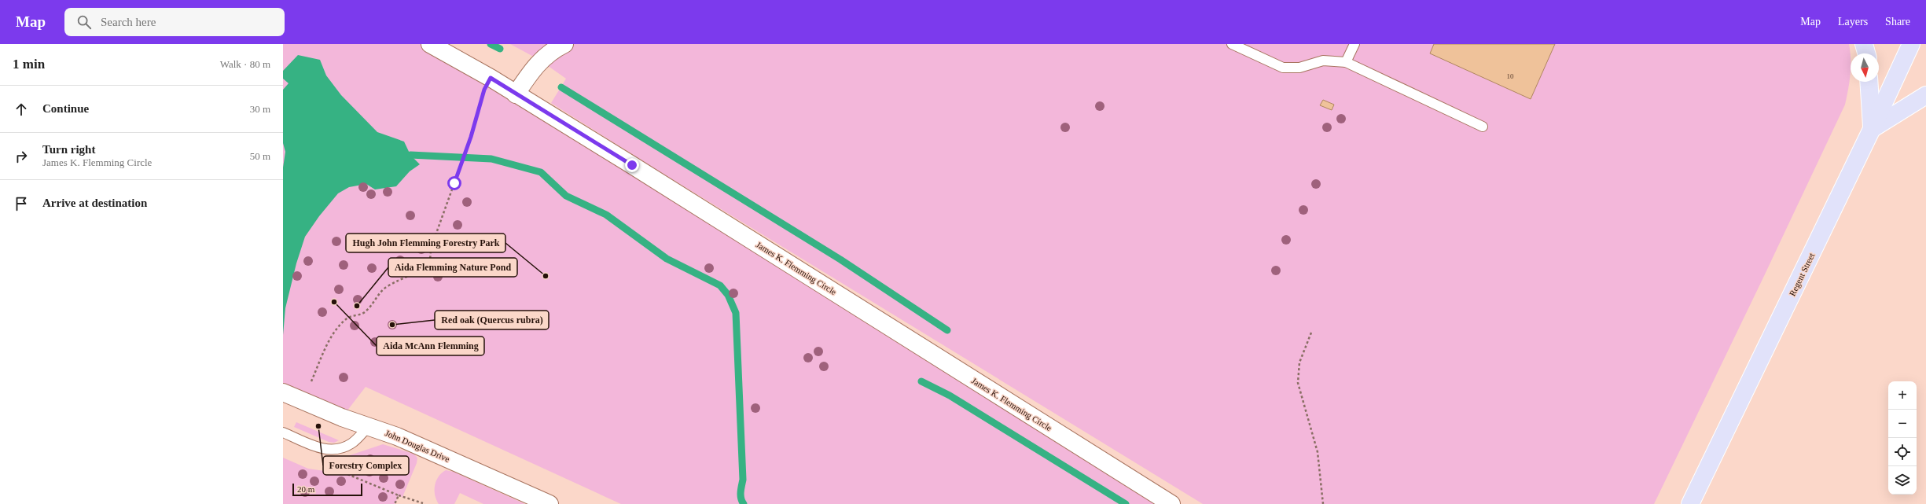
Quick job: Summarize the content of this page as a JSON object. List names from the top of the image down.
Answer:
{
  "streets": {
    "main road": ["Regent Street"],
    "street": ["James K. Flemming Circle", "John Douglas Drive"]
  },
  "places": [
    "Hugh John Flemming Forestry Park",
    "Aida McAnn Flemming",
    "Aida Flemming Nature Pond",
    "Red oak (Quercus rubra)",
    "Forestry Complex"
  ],
  "house_numbers": ["10"],
  "scale_bar": "20 m",
  "north": "bottom",
  "page": {
    "header": "Map",
    "search": "Search here",
    "nav": ["Map", "Layers", "Share"],
    "heading": ["1 min", "Walk · 80 m"],
    "list": [
      ["Continue", "30 m"],
      ["Turn right", "James K. Flemming Circle", "50 m"],
      "Arrive at destination"
    ],
    "map_buttons": ["+", "−"],
    "scale": "20 m"
  }
}
